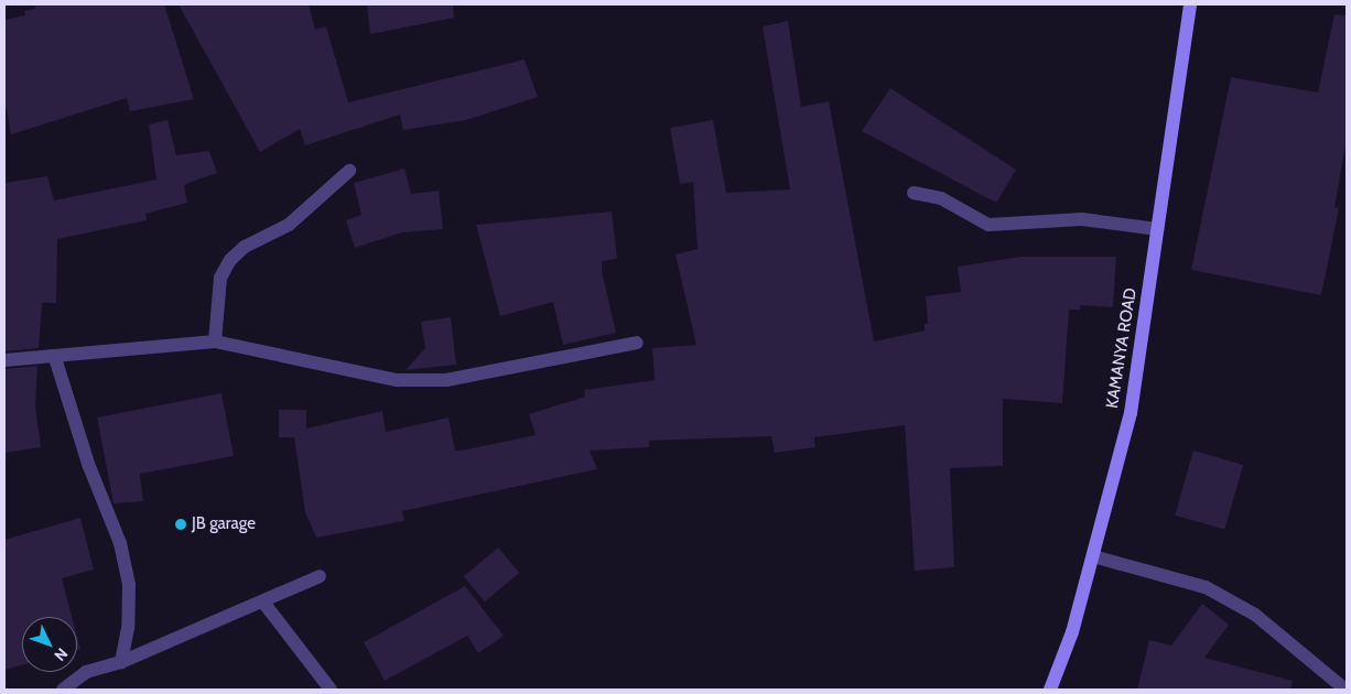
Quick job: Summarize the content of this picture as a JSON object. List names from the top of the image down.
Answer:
{
  "streets": {
    "street": ["KAMANYA ROAD"]
  },
  "places": ["JB garage"],
  "north": "bottom right"
}
